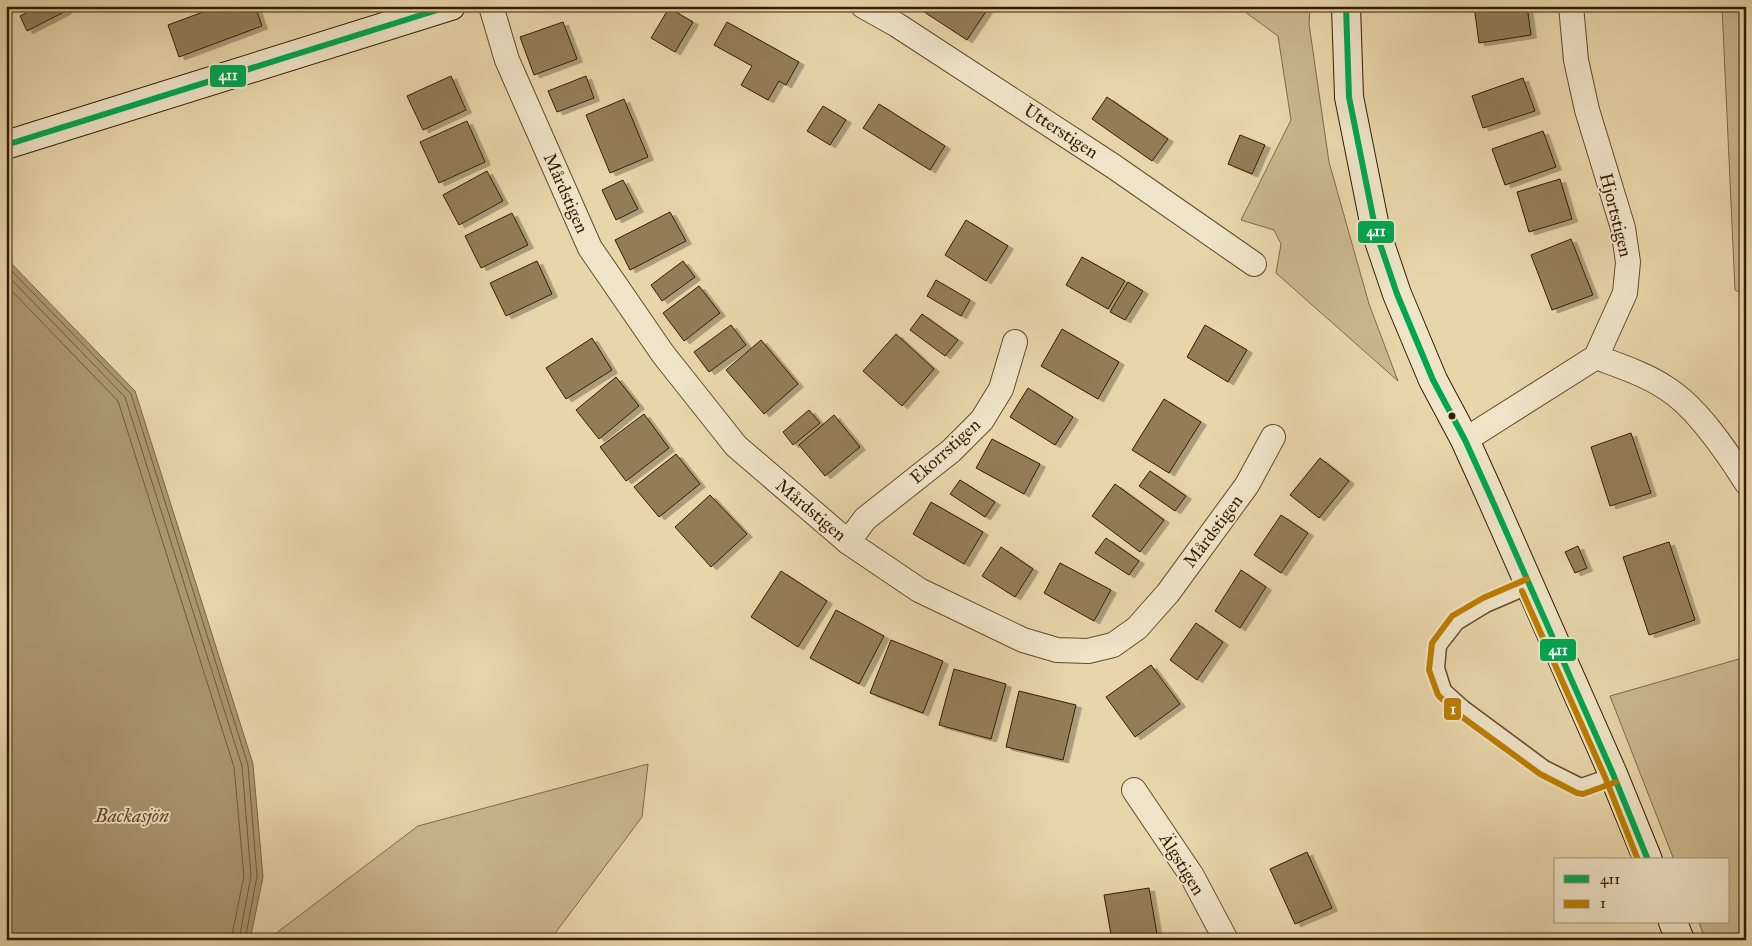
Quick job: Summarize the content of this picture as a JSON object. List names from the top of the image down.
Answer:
{
  "streets": {
    "street": [
      "Utterstigen",
      "Mårdstigen",
      "Hjortstigen",
      "Ekorrstigen",
      "Älgstigen"
    ]
  },
  "crossings": [
    ["Mårdstigen", "Ekorrstigen"]
  ],
  "water": ["Backasjön"],
  "lines": ["transit line 411", "transit line 1"],
  "legend": ["411", "1"]
}
